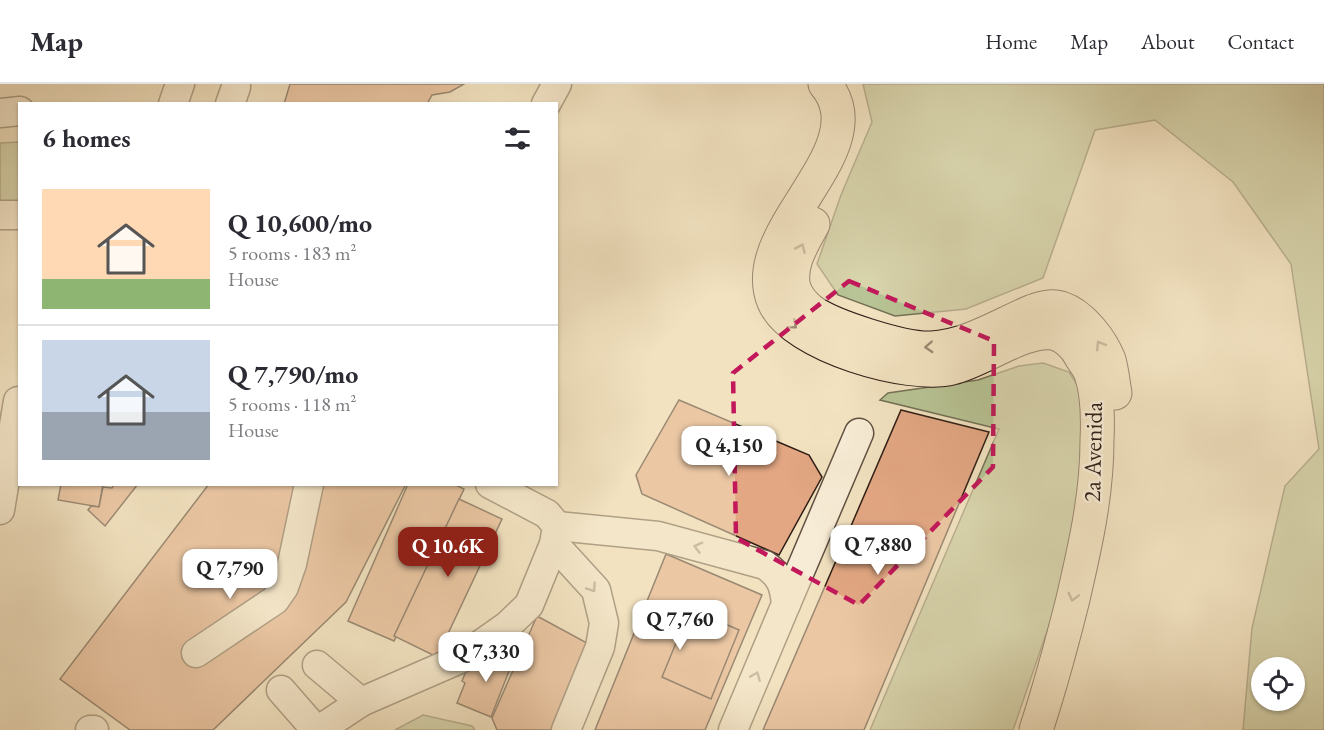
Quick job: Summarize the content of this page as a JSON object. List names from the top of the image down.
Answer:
{
  "streets": {
    "main road": ["2a Avenida"]
  },
  "page": {
    "header": "Map",
    "nav": [
      "Home",
      "Map",
      "About",
      "Contact"
    ],
    "heading": "6 homes",
    "list": [
      {
        "name": "Q 10,600/mo",
        "note": "5 rooms · 183 m² · House"
      },
      {
        "name": "Q 7,790/mo",
        "note": "5 rooms · 118 m² · House"
      }
    ],
    "price": [
      "Q 4,150",
      "Q 7,880",
      "Q 10.6K",
      "Q 7,790",
      "Q 7,760",
      "Q 7,330"
    ]
  }
}
